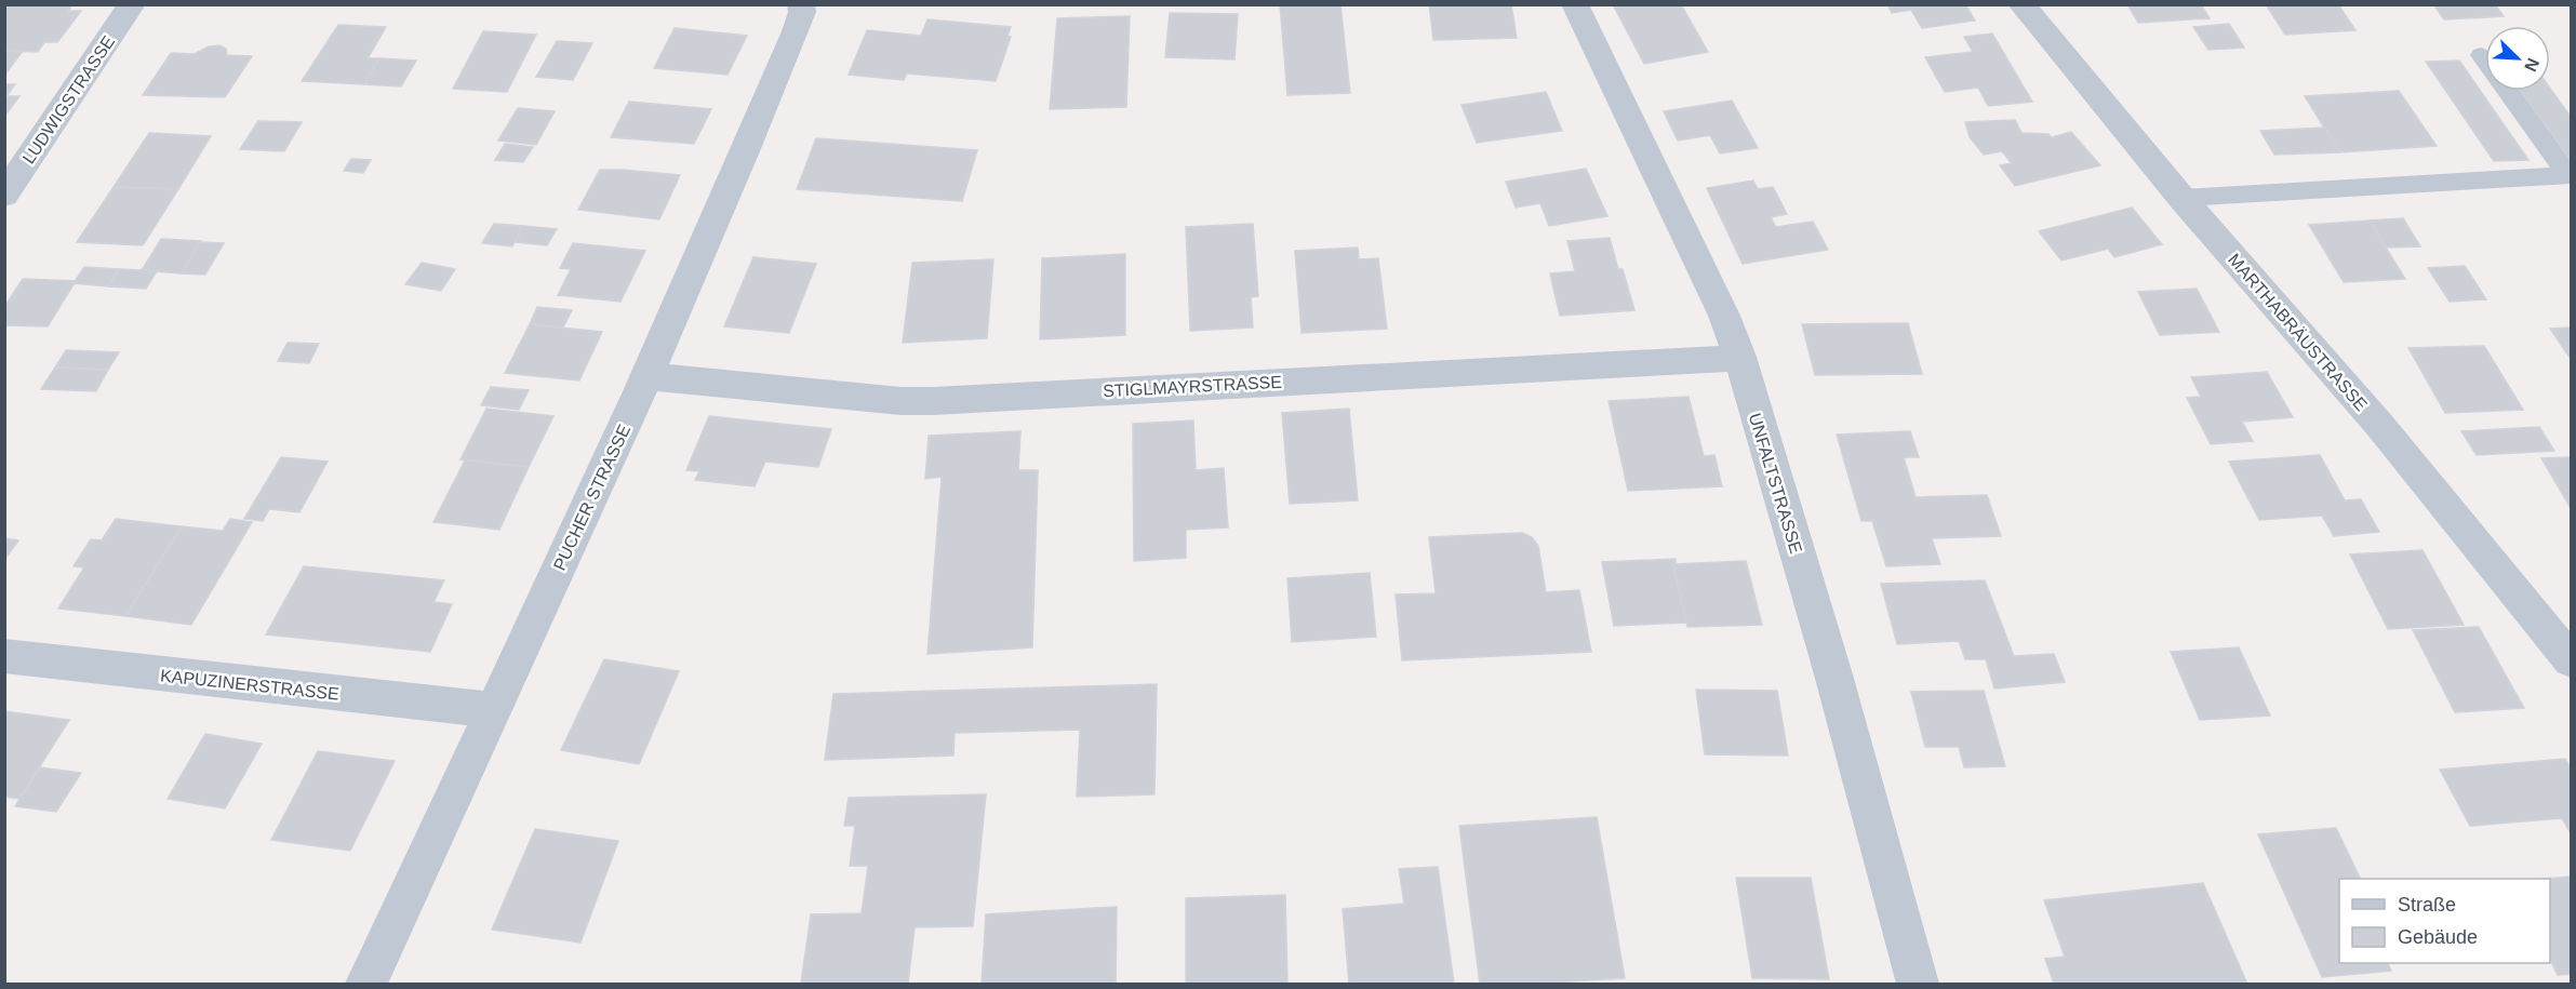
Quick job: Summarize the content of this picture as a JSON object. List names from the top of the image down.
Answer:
{
  "streets": {
    "street": [
      "LUDWIGSTRASSE",
      "MARTHABRÄUSTRASSE",
      "STIGLMAYRSTRASSE",
      "UNFALTSTRASSE",
      "PUCHER STRASSE",
      "KAPUZINERSTRASSE"
    ]
  },
  "crossings": [
    ["STIGLMAYRSTRASSE", "UNFALTSTRASSE"],
    ["STIGLMAYRSTRASSE", "PUCHER STRASSE"],
    ["PUCHER STRASSE", "KAPUZINERSTRASSE"]
  ],
  "legend": ["Straße", "Gebäude"],
  "north": "bottom right"
}
